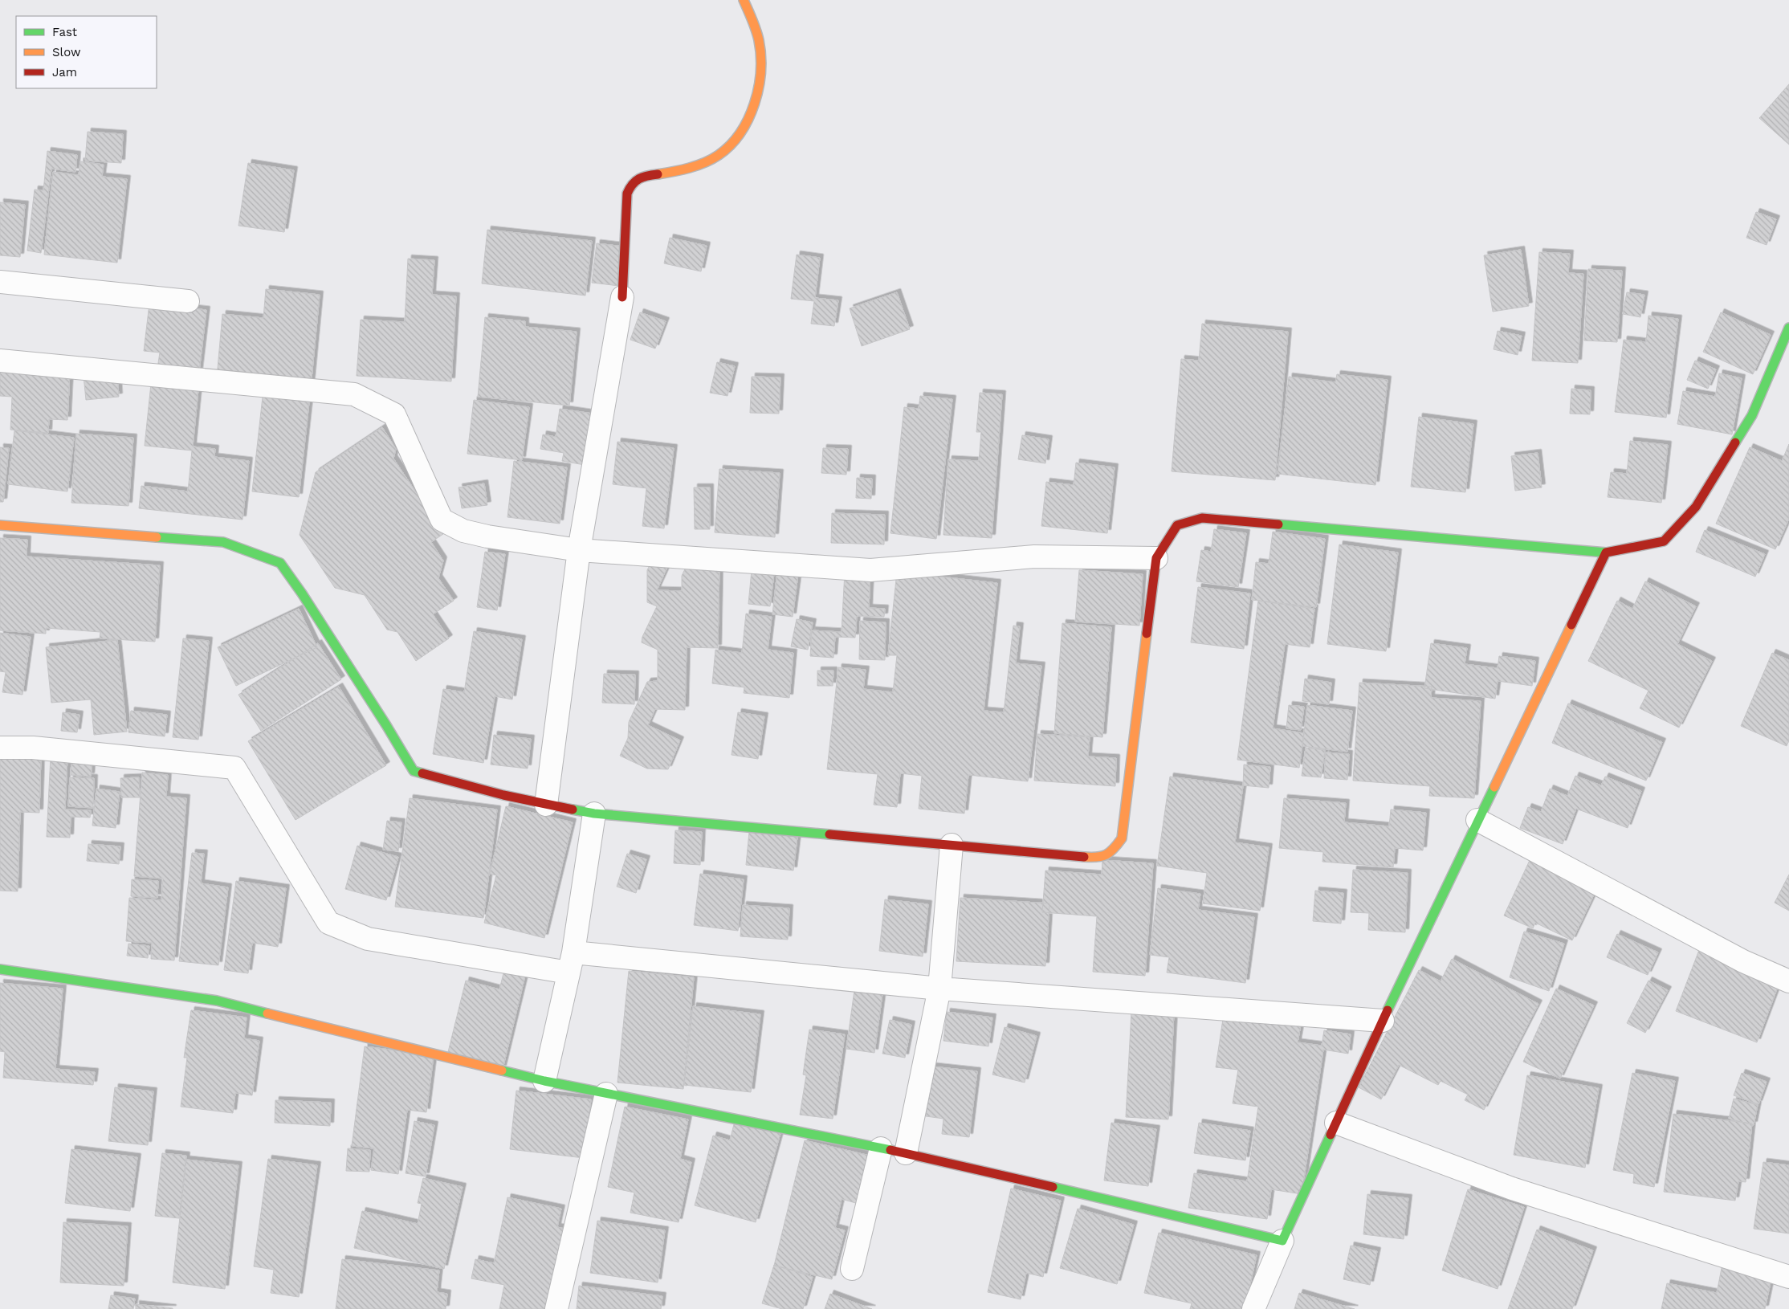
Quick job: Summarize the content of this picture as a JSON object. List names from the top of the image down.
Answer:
{
  "legend": ["Fast", "Slow", "Jam"]
}
